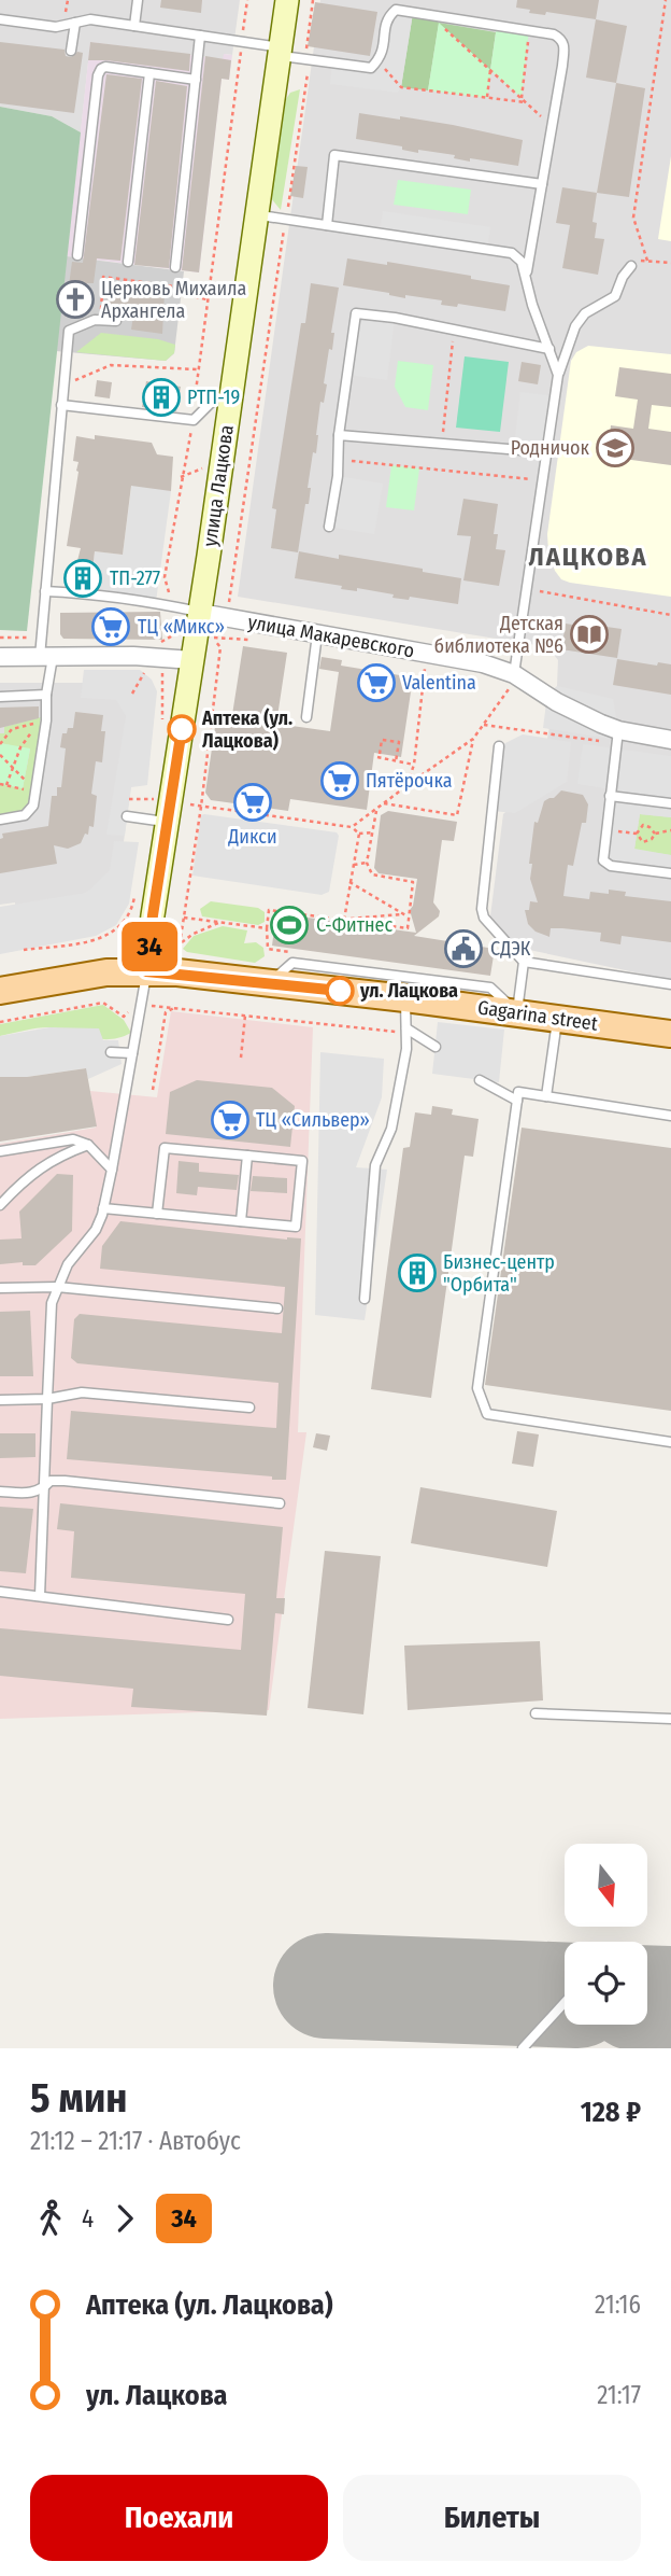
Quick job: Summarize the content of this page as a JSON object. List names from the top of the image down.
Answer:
{
  "streets": {
    "main road": ["Gagarina street"],
    "street": ["улица Лацкова", "улица Макаревского"]
  },
  "crossings": [
    ["улица Лацкова", "улица Макаревского"],
    ["улица Лацкова", "Gagarina street"]
  ],
  "districts": ["ЛАЦКОВА"],
  "places": {
    "church": ["Церковь Михаила Архангела"],
    "building": ["РТП-19", "ТП-277", "Бизнес-центр \"Орбита\""],
    "school or university": ["Родничок"],
    "supermarket": [
      "ТЦ «Микс»",
      "Valentina",
      "Пятёрочка",
      "Дикси",
      "ТЦ «Сильвер»"
    ],
    "library": ["Детская библиотека №6"],
    "other": ["Аптека (ул. Лацкова)", "ул. Лацкова"],
    "sports": ["С-Фитнес"],
    "public building": ["СДЭК"]
  },
  "lines": ["bus line 34"],
  "north": "bottom",
  "page": {
    "on_map": "34",
    "heading": ["5 мин", "21:12 – 21:17 · Автобус", "128 ₽"],
    "legs": ["4", "34"],
    "list": [
      {
        "name": "Аптека (ул. Лацкова)",
        "value": "21:16"
      },
      {
        "name": "ул. Лацкова",
        "value": "21:17"
      }
    ],
    "buttons": ["Поехали", "Билеты"]
  }
}
